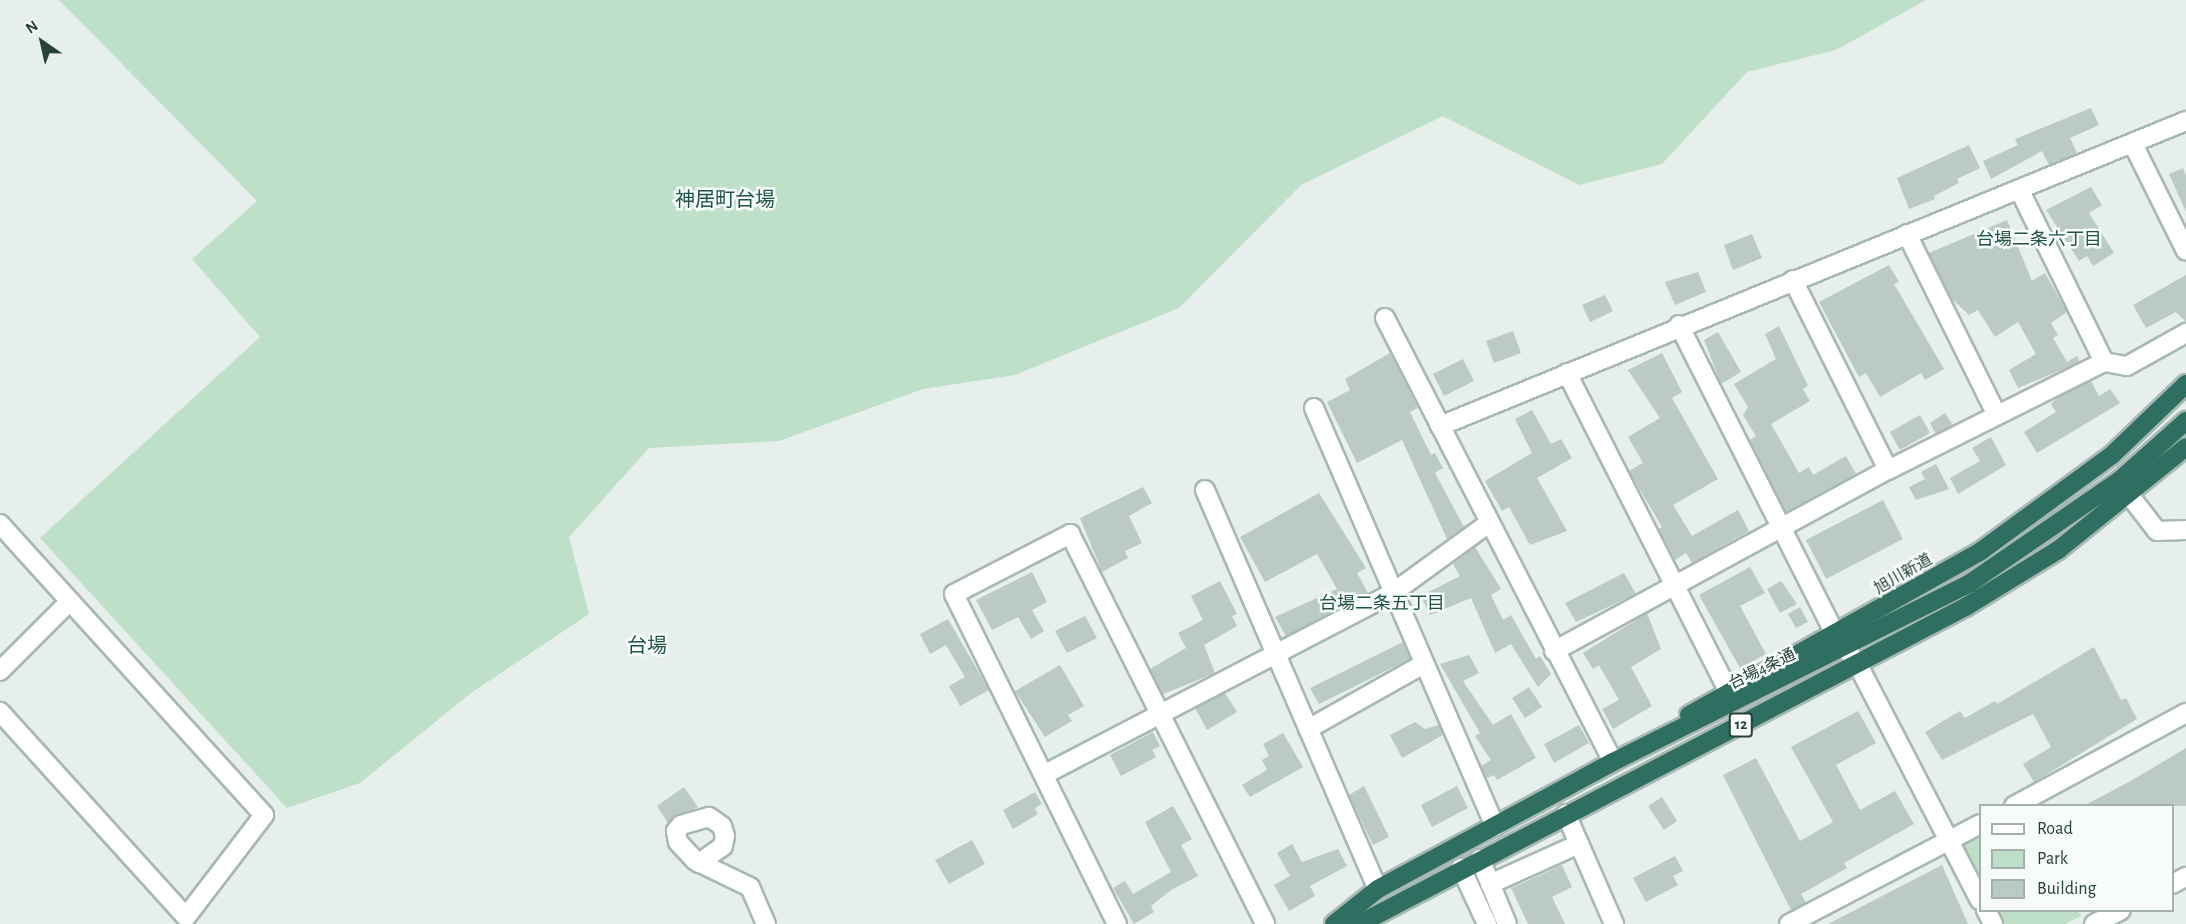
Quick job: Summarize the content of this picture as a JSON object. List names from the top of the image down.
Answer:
{
  "streets": {
    "highway": ["旭川新道", "台場4条通", "12"]
  },
  "crossings": [
    ["旭川新道", "台場4条通"],
    ["台場4条通", "12"]
  ],
  "districts": [
    "神居町台場",
    "台場二条六丁目",
    "台場二条五丁目",
    "台場"
  ],
  "legend": ["Road", "Park", "Building"],
  "north": "top left"
}
